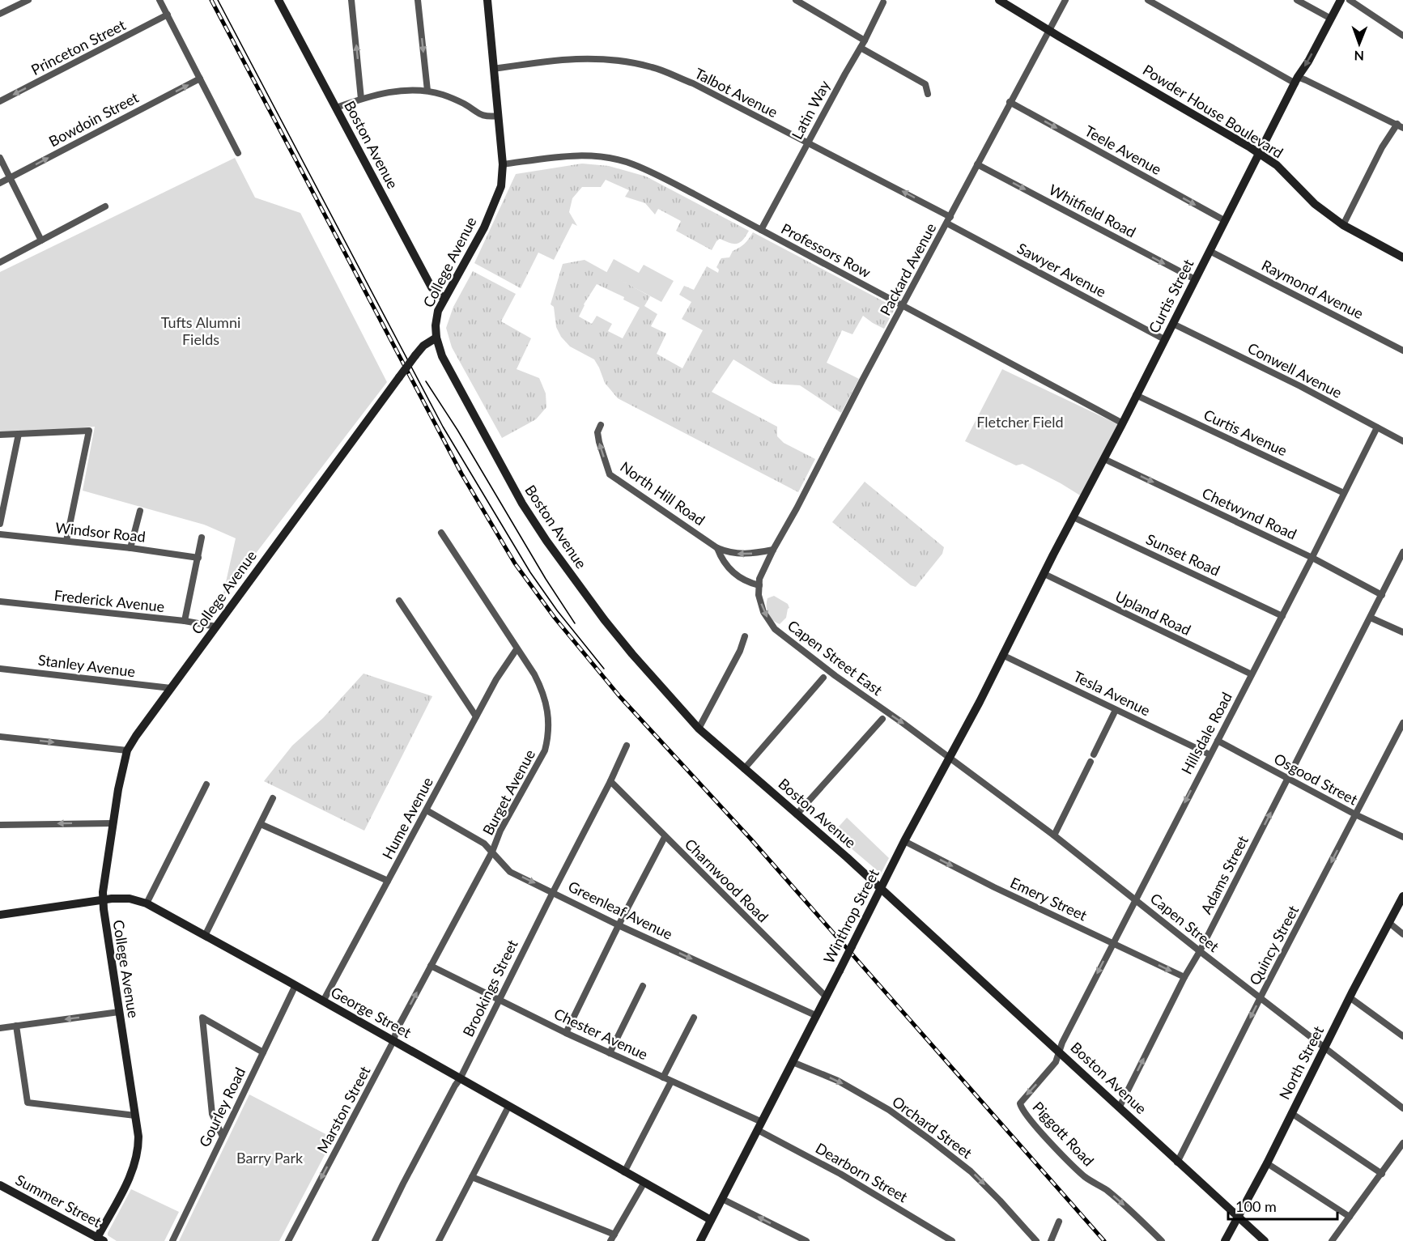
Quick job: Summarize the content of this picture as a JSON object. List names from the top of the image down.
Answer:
{
  "streets": {
    "street": [
      "Princeton Street",
      "Talbot Avenue",
      "Latin Way",
      "Powder House Boulevard",
      "Bowdoin Street",
      "Boston Avenue",
      "Teele Avenue",
      "Whitfield Road",
      "Professors Row",
      "College Avenue",
      "Packard Avenue",
      "Sawyer Avenue",
      "Raymond Avenue",
      "Curtis Street",
      "Conwell Avenue",
      "Curtis Avenue",
      "North Hill Road",
      "Chetwynd Road",
      "Windsor Road",
      "Sunset Road",
      "Frederick Avenue",
      "Upland Road",
      "Capen Street East",
      "Stanley Avenue",
      "Tesla Avenue",
      "Hillsdale Road",
      "Osgood Street",
      "Burget Avenue",
      "Hume Avenue",
      "Adams Street",
      "Charnwood Road",
      "Emery Street",
      "Greenleaf Avenue",
      "Winthrop Street",
      "Capen Street",
      "Quincy Street",
      "Brookings Street",
      "George Street",
      "Chester Avenue",
      "North Street",
      "Gourley Road",
      "Marston Street",
      "Orchard Street",
      "Piggott Road",
      "Dearborn Street",
      "Summer Street"
    ]
  },
  "crossings": [
    ["Talbot Avenue", "Latin Way"],
    ["Talbot Avenue", "College Avenue"],
    ["Talbot Avenue", "Packard Avenue"],
    ["Talbot Avenue", "Sawyer Avenue"],
    ["Latin Way", "Professors Row"],
    ["Powder House Boulevard", "Packard Avenue"],
    ["Powder House Boulevard", "Curtis Street"],
    ["Boston Avenue", "College Avenue"],
    ["Boston Avenue", "Hillsdale Road"],
    ["Boston Avenue", "Adams Street"],
    ["Boston Avenue", "Winthrop Street"],
    ["Boston Avenue", "Quincy Street"],
    ["Boston Avenue", "North Street"],
    ["Boston Avenue", "Piggott Road"],
    ["Teele Avenue", "Packard Avenue"],
    ["Teele Avenue", "Curtis Street"],
    ["Whitfield Road", "Packard Avenue"],
    ["Whitfield Road", "Curtis Street"],
    ["Professors Row", "College Avenue"],
    ["Professors Row", "Packard Avenue"],
    ["Professors Row", "Curtis Street"],
    ["College Avenue", "Frederick Avenue"],
    ["College Avenue", "Stanley Avenue"],
    ["College Avenue", "George Street"],
    ["College Avenue", "Summer Street"],
    ["Packard Avenue", "Sawyer Avenue"],
    ["Packard Avenue", "North Hill Road"],
    ["Packard Avenue", "Capen Street East"],
    ["Sawyer Avenue", "Curtis Street"],
    ["Raymond Avenue", "Curtis Street"],
    ["Curtis Street", "Conwell Avenue"],
    ["Curtis Street", "Curtis Avenue"],
    ["Curtis Street", "Chetwynd Road"],
    ["Curtis Street", "Sunset Road"],
    ["Curtis Street", "Upland Road"],
    ["Curtis Street", "Winthrop Street"],
    ["Conwell Avenue", "Hillsdale Road"],
    ["Curtis Avenue", "Hillsdale Road"],
    ["North Hill Road", "Capen Street East"],
    ["Chetwynd Road", "Hillsdale Road"],
    ["Chetwynd Road", "Adams Street"],
    ["Sunset Road", "Hillsdale Road"],
    ["Upland Road", "Hillsdale Road"],
    ["Capen Street East", "Winthrop Street"],
    ["Capen Street East", "Capen Street"],
    ["Tesla Avenue", "Hillsdale Road"],
    ["Tesla Avenue", "Winthrop Street"],
    ["Hillsdale Road", "Osgood Street"],
    ["Hillsdale Road", "Emery Street"],
    ["Hillsdale Road", "Capen Street"],
    ["Hillsdale Road", "Piggott Road"],
    ["Osgood Street", "Adams Street"],
    ["Osgood Street", "Quincy Street"],
    ["Burget Avenue", "Hume Avenue"],
    ["Burget Avenue", "Greenleaf Avenue"],
    ["Burget Avenue", "George Street"],
    ["Burget Avenue", "Chester Avenue"],
    ["Burget Avenue", "Marston Street"],
    ["Hume Avenue", "Greenleaf Avenue"],
    ["Hume Avenue", "George Street"],
    ["Adams Street", "Emery Street"],
    ["Adams Street", "Capen Street"],
    ["Charnwood Road", "Winthrop Street"],
    ["Charnwood Road", "Brookings Street"],
    ["Emery Street", "Winthrop Street"],
    ["Greenleaf Avenue", "Winthrop Street"],
    ["Greenleaf Avenue", "Brookings Street"],
    ["Winthrop Street", "Capen Street"],
    ["Winthrop Street", "George Street"],
    ["Winthrop Street", "Chester Avenue"],
    ["Winthrop Street", "Orchard Street"],
    ["Winthrop Street", "Dearborn Street"],
    ["Capen Street", "Quincy Street"],
    ["Capen Street", "North Street"],
    ["Brookings Street", "George Street"],
    ["Brookings Street", "Chester Avenue"],
    ["George Street", "Gourley Road"],
    ["George Street", "Marston Street"],
    ["Chester Avenue", "Dearborn Street"]
  ],
  "one_way": [
    "Princeton Street",
    "Bowdoin Street",
    "Teele Avenue",
    "Whitfield Road",
    "North Hill Road",
    "Chetwynd Road",
    "Capen Street East",
    "Hillsdale Road",
    "Adams Street",
    "Emery Street",
    "Greenleaf Avenue",
    "Quincy Street",
    "Marston Street",
    "Orchard Street",
    "Piggott Road"
  ],
  "parks": ["Tufts Alumni Fields", "Fletcher Field", "Barry Park"],
  "scale_bar": "100 m",
  "north": "bottom"
}
